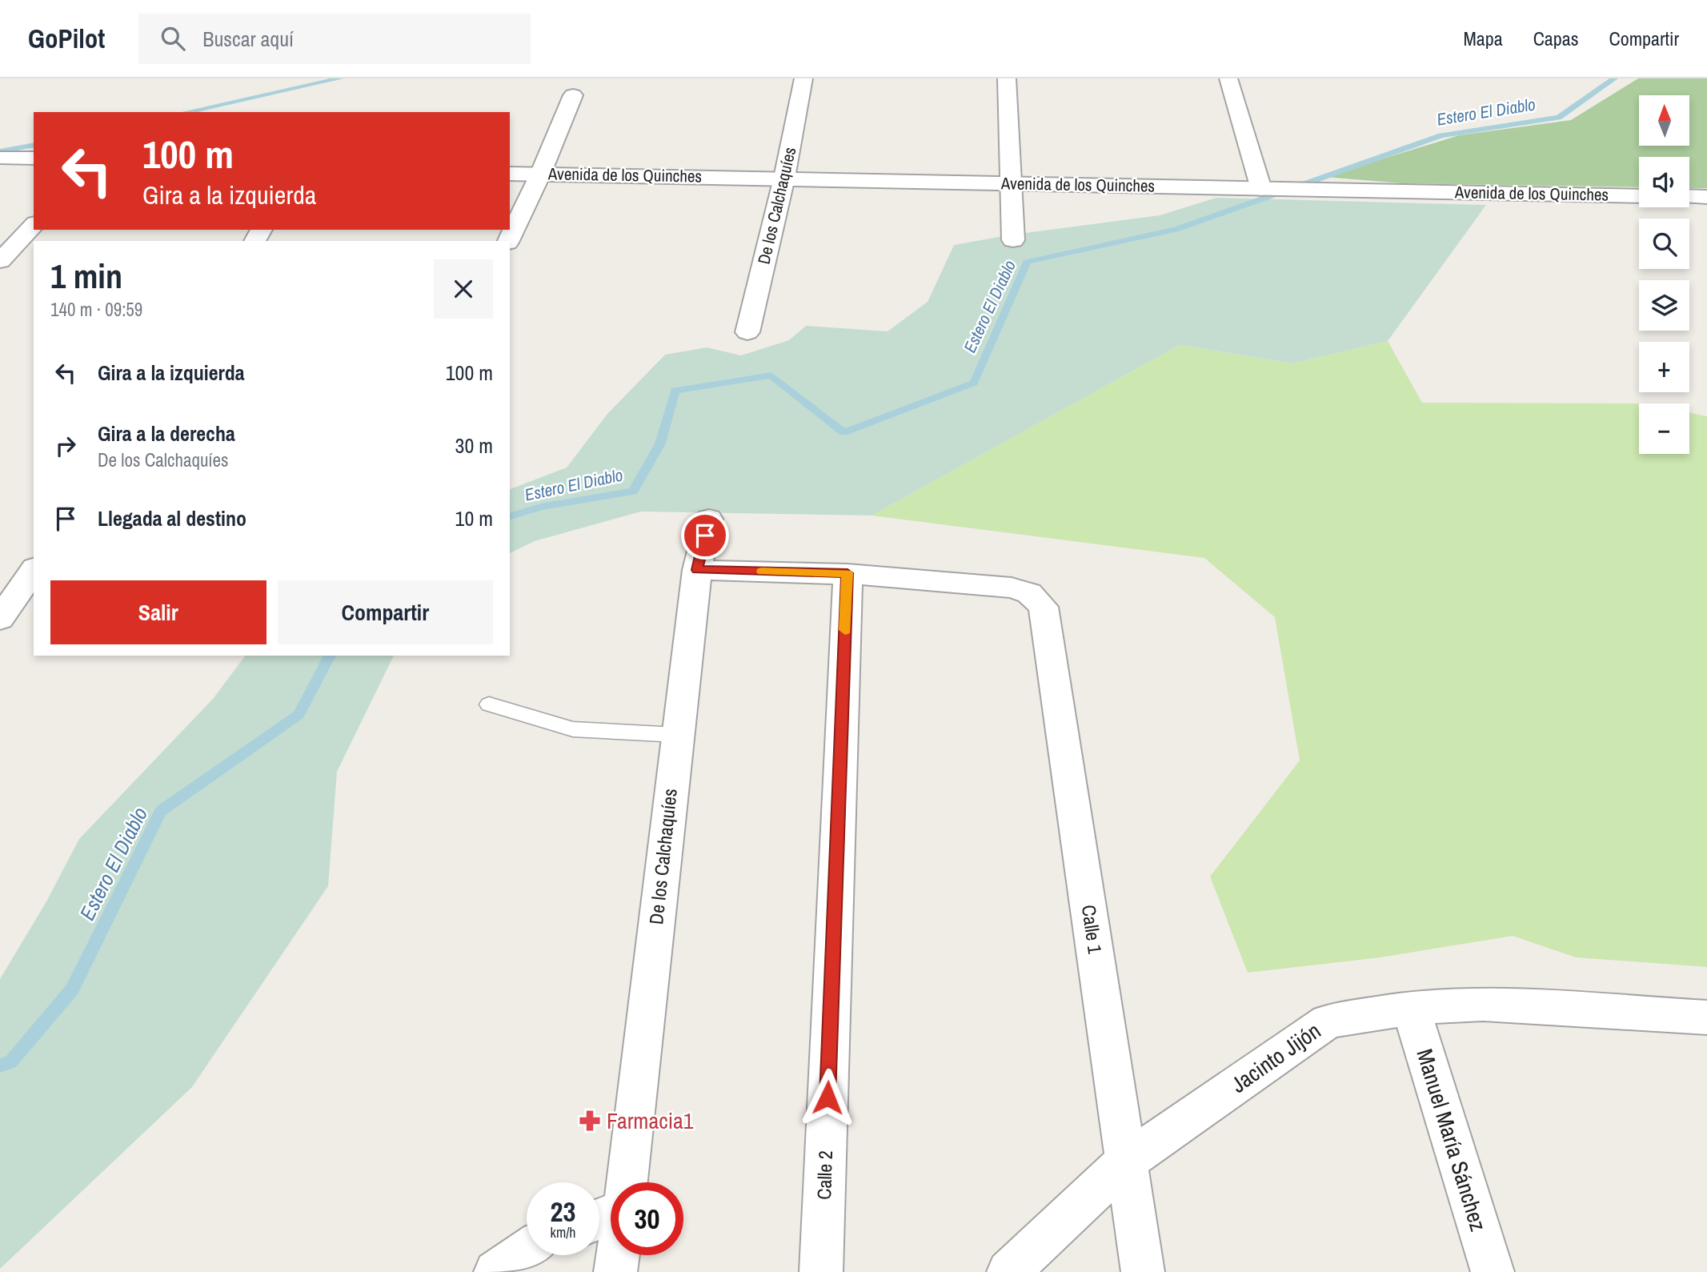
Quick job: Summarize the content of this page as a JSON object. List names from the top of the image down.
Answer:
{
  "streets": {
    "street": [
      "Avenida de los Quinches",
      "De los Calchaquíes",
      "Calle 1",
      "Jacinto Jijón",
      "Manuel María Sánchez",
      "Calle 2"
    ]
  },
  "crossings": [
    ["Avenida de los Quinches", "De los Calchaquíes"],
    ["Calle 1", "Jacinto Jijón"],
    ["Calle 1", "Calle 2"],
    ["Jacinto Jijón", "Manuel María Sánchez"]
  ],
  "water": ["Estero El Diablo"],
  "places": {
    "pharmacy": ["Farmacia1"]
  },
  "north": "top",
  "page": {
    "header": "GoPilot",
    "search": "Buscar aquí",
    "nav": ["Mapa", "Capas", "Compartir"],
    "map_buttons": ["+", "−"],
    "turn": ["100 m", "Gira a la izquierda"],
    "heading": ["1 min", "140 m · 09:59"],
    "list": [
      {
        "name": "Gira a la izquierda",
        "value": "100 m"
      },
      {
        "name": "Gira a la derecha",
        "note": "De los Calchaquíes",
        "value": "30 m"
      },
      {
        "name": "Llegada al destino",
        "value": "10 m"
      }
    ],
    "buttons": ["Salir", "Compartir"],
    "speed": "23 km/h",
    "limit": "30"
  }
}
